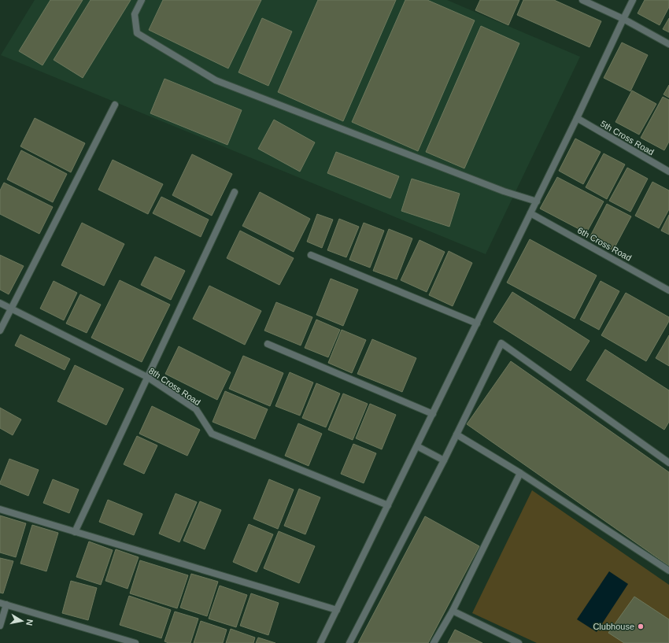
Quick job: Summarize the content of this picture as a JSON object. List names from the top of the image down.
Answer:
{
  "streets": {
    "street": ["5th Cross Road", "6th Cross Road", "8th Cross Road"]
  },
  "places": ["Clubhouse"],
  "north": "right"
}
